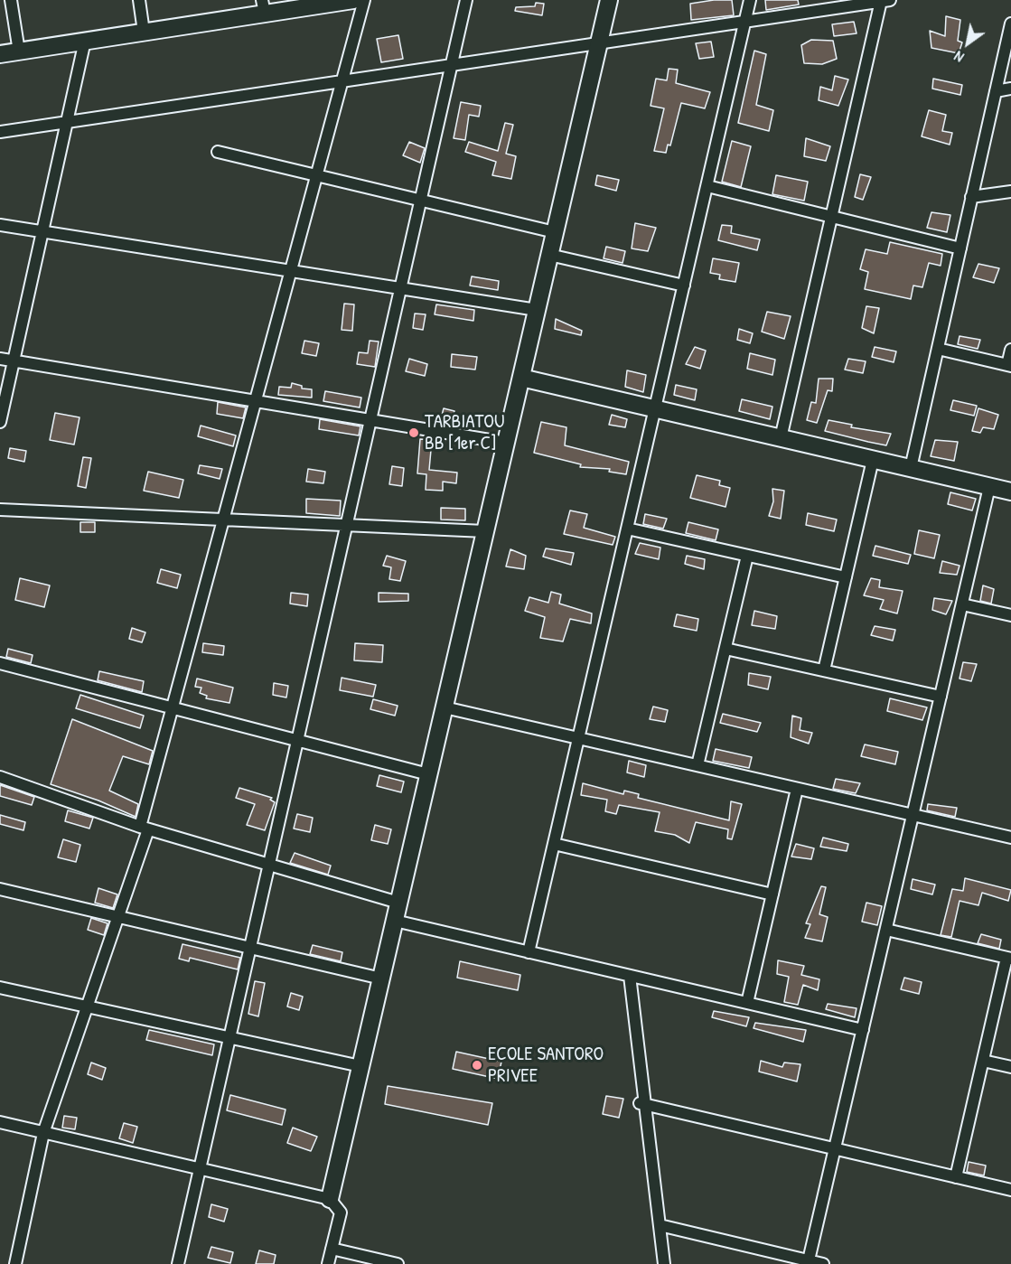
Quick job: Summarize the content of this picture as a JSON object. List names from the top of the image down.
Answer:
{
  "places": ["TARBIATOU BB [1er C]", "ECOLE SANTORO PRIVEE"],
  "north": "bottom left"
}
